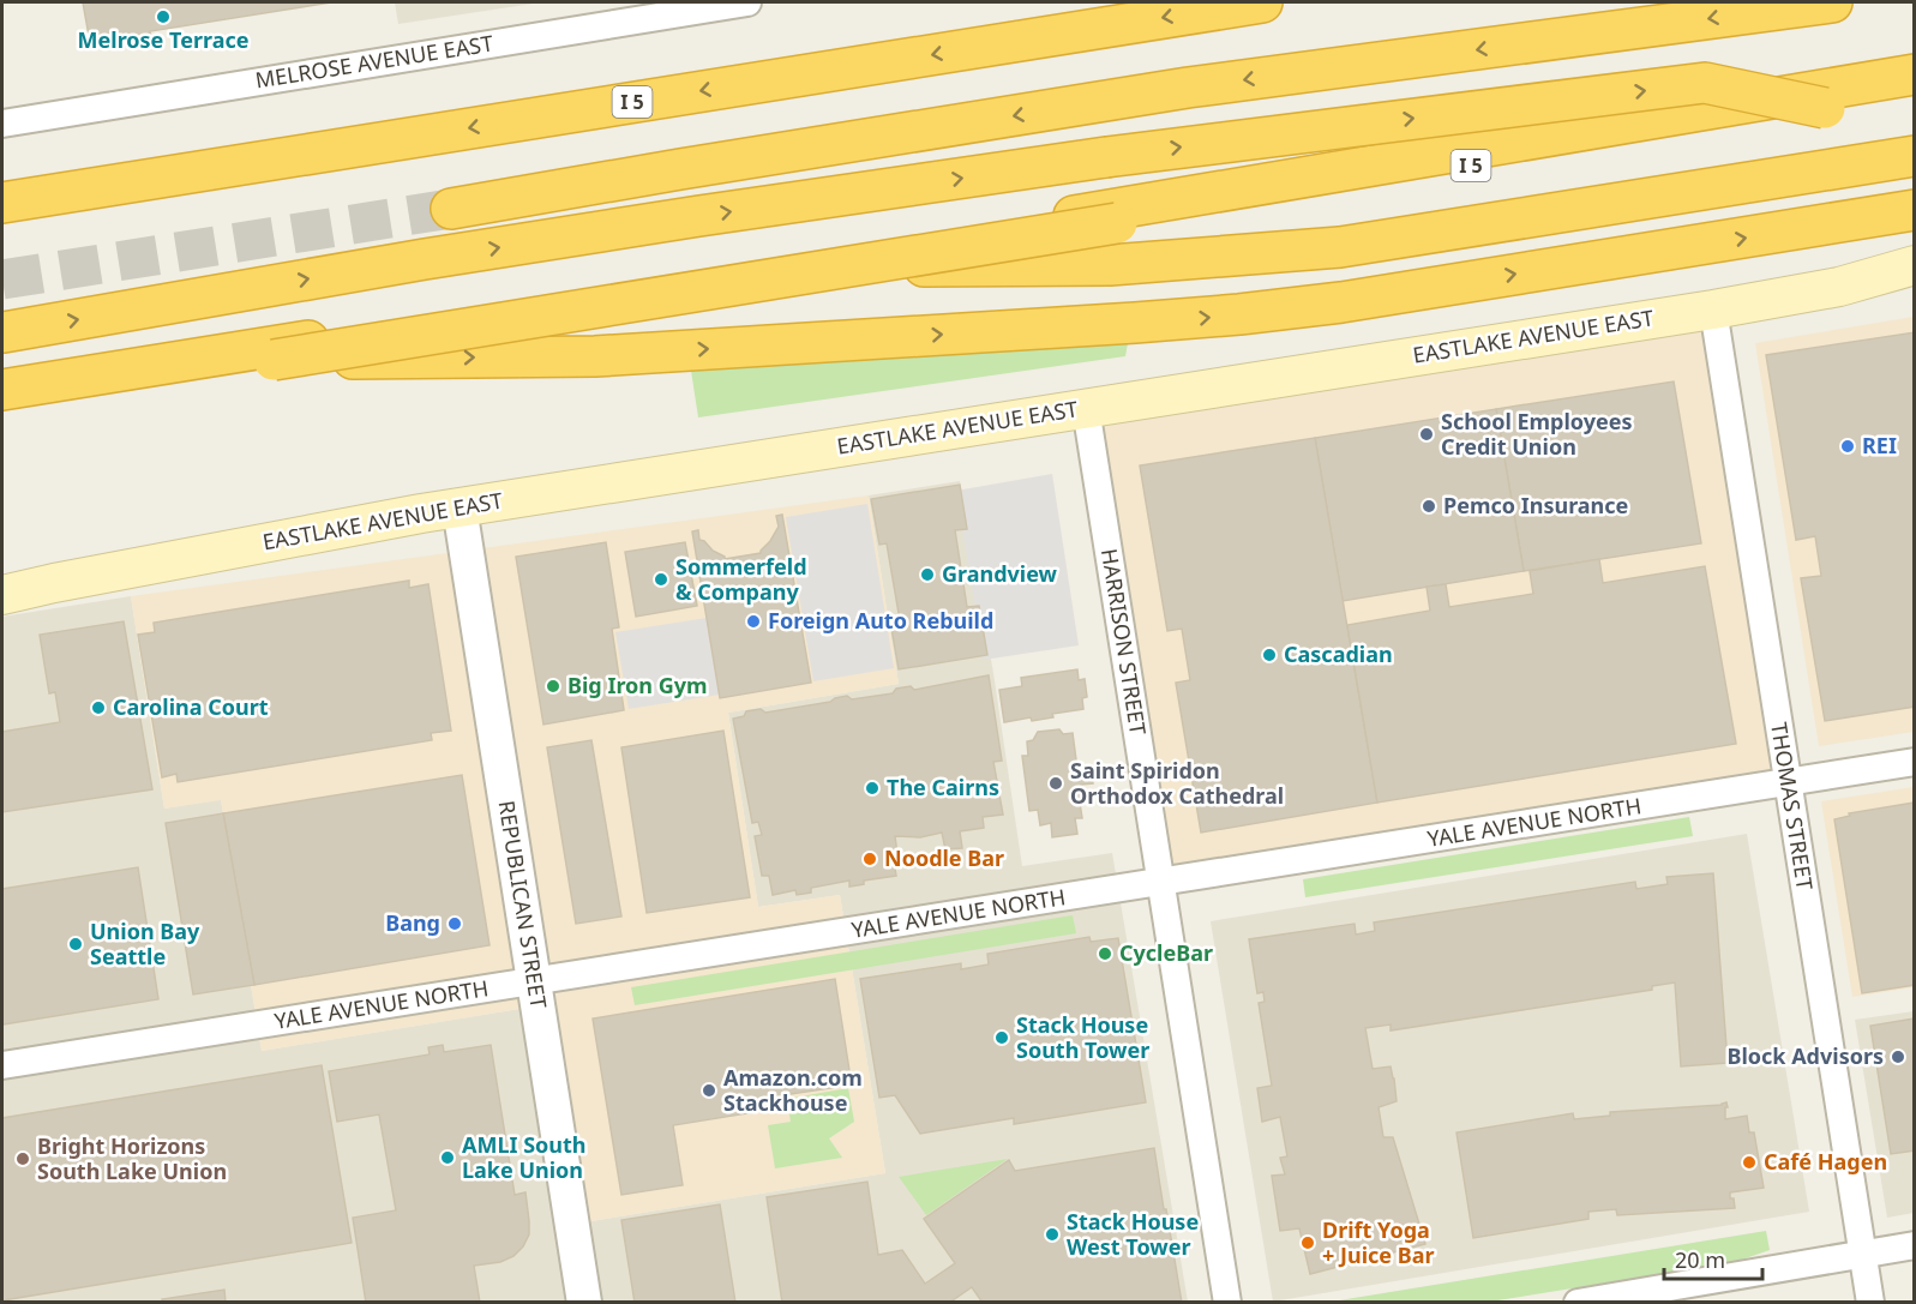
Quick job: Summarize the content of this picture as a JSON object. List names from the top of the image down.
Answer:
{
  "streets": {
    "highway": ["I 5"],
    "main road": ["EASTLAKE AVENUE EAST"],
    "street": [
      "MELROSE AVENUE EAST",
      "HARRISON STREET",
      "THOMAS STREET",
      "YALE AVENUE NORTH",
      "REPUBLICAN STREET"
    ]
  },
  "crossings": [
    ["EASTLAKE AVENUE EAST", "HARRISON STREET"],
    ["EASTLAKE AVENUE EAST", "THOMAS STREET"],
    ["EASTLAKE AVENUE EAST", "REPUBLICAN STREET"],
    ["HARRISON STREET", "YALE AVENUE NORTH"],
    ["THOMAS STREET", "YALE AVENUE NORTH"],
    ["YALE AVENUE NORTH", "REPUBLICAN STREET"]
  ],
  "places": [
    "Melrose Terrace",
    "School Employees Credit Union",
    "REI",
    "Pemco Insurance",
    "Grandview",
    "Sommerfeld & Company",
    "Foreign Auto Rebuild",
    "Cascadian",
    "Big Iron Gym",
    "Carolina Court",
    "Saint Spiridon Orthodox Cathedral",
    "The Cairns",
    "Noodle Bar",
    "Bang",
    "Union Bay Seattle",
    "CycleBar",
    "Stack House South Tower",
    "Block Advisors",
    "Amazon.com Stackhouse",
    "AMLI South Lake Union",
    "Bright Horizons South Lake Union",
    "Café Hagen",
    "Stack House West Tower",
    "Drift Yoga + Juice Bar"
  ],
  "scale_bar": "20 m"
}
